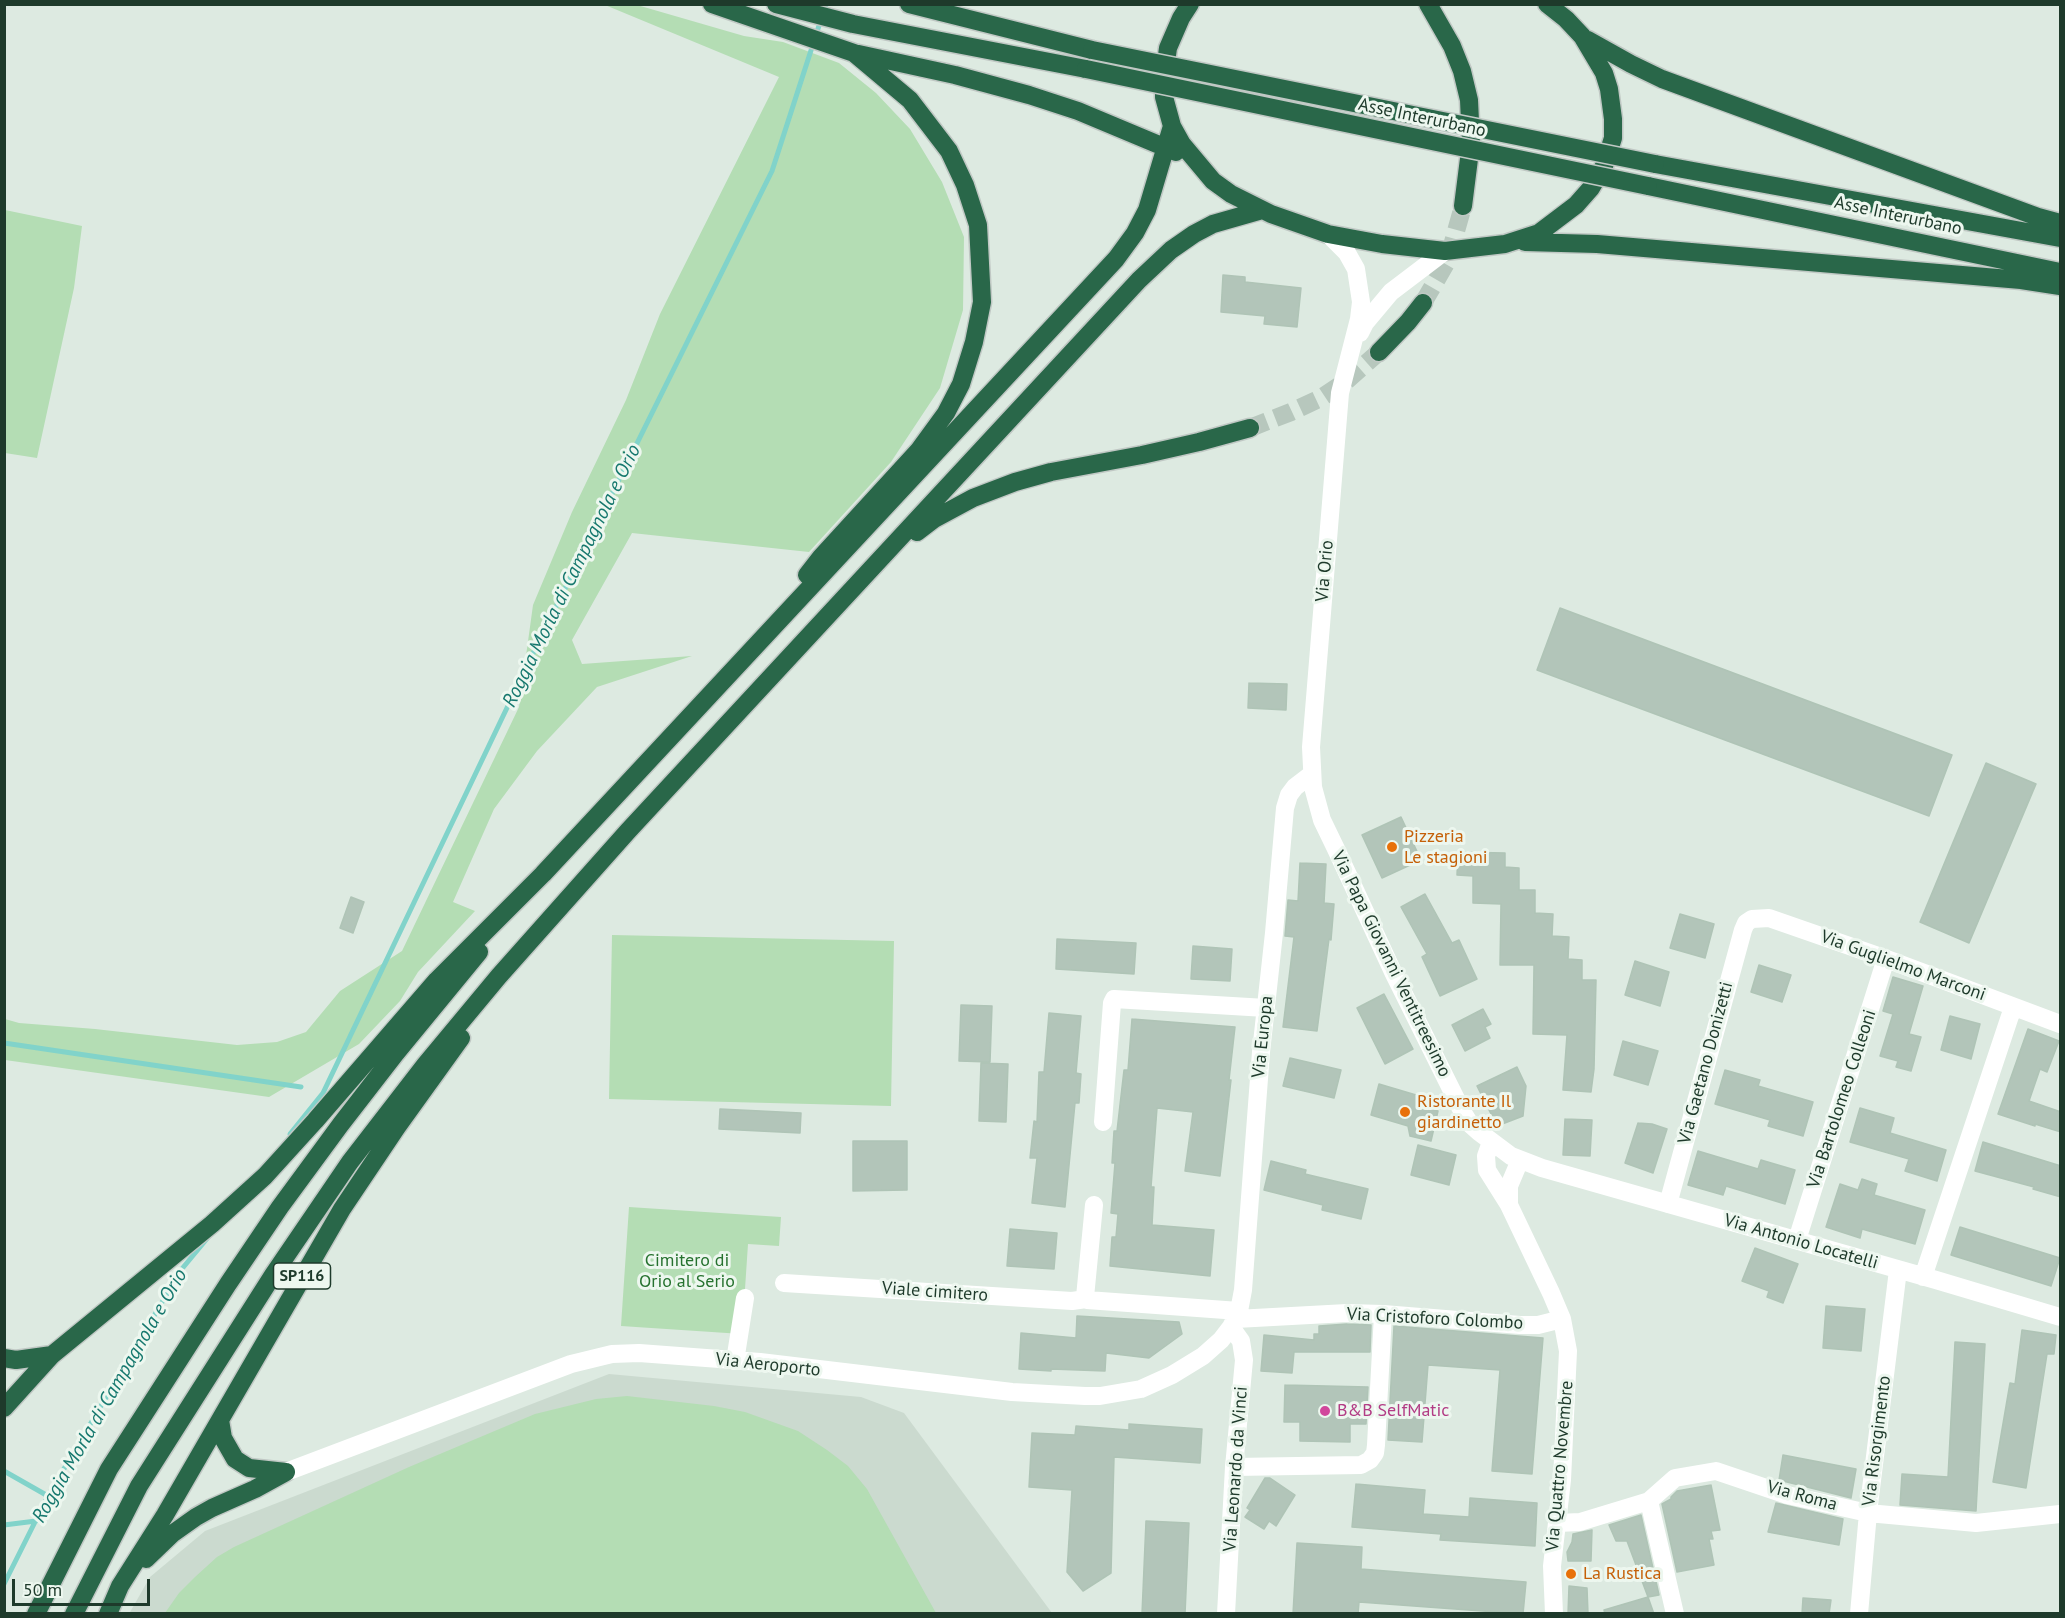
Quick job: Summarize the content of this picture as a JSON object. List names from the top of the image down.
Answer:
{
  "streets": {
    "highway": ["Asse Interurbano", "SP116"],
    "street": [
      "Via Orio",
      "Via Papa Giovanni Ventitreesimo",
      "Via Guglielmo Marconi",
      "Via Europa",
      "Via Gaetano Donizetti",
      "Via Bartolomeo Colleoni",
      "Via Antonio Locatelli",
      "Viale cimitero",
      "Via Cristoforo Colombo",
      "Via Aeroporto",
      "Via Risorgimento",
      "Via Quattro Novembre",
      "Via Leonardo da Vinci",
      "Via Roma"
    ]
  },
  "crossings": [
    ["Via Orio", "Via Papa Giovanni Ventitreesimo"],
    ["Via Orio", "Via Europa"],
    ["Via Papa Giovanni Ventitreesimo", "Via Europa"],
    ["Via Papa Giovanni Ventitreesimo", "Via Antonio Locatelli"],
    ["Via Guglielmo Marconi", "Via Gaetano Donizetti"],
    ["Via Guglielmo Marconi", "Via Bartolomeo Colleoni"],
    ["Via Europa", "Via Cristoforo Colombo"],
    ["Via Europa", "Via Aeroporto"],
    ["Via Europa", "Via Leonardo da Vinci"],
    ["Via Gaetano Donizetti", "Via Antonio Locatelli"],
    ["Via Bartolomeo Colleoni", "Via Antonio Locatelli"],
    ["Via Antonio Locatelli", "Via Risorgimento"],
    ["SP116", "Via Aeroporto"],
    ["Viale cimitero", "Via Cristoforo Colombo"],
    ["Via Cristoforo Colombo", "Via Aeroporto"],
    ["Via Cristoforo Colombo", "Via Quattro Novembre"],
    ["Via Cristoforo Colombo", "Via Leonardo da Vinci"],
    ["Via Aeroporto", "Via Leonardo da Vinci"],
    ["Via Risorgimento", "Via Roma"],
    ["Via Quattro Novembre", "Via Roma"]
  ],
  "water": ["Roggia Morla di Campagnola e Orio"],
  "parks": ["Cimitero di Orio al Serio"],
  "places": [
    "Pizzeria Le stagioni",
    "Ristorante Il giardinetto",
    "B&B SelfMatic",
    "La Rustica"
  ],
  "scale_bar": "50 m"
}
